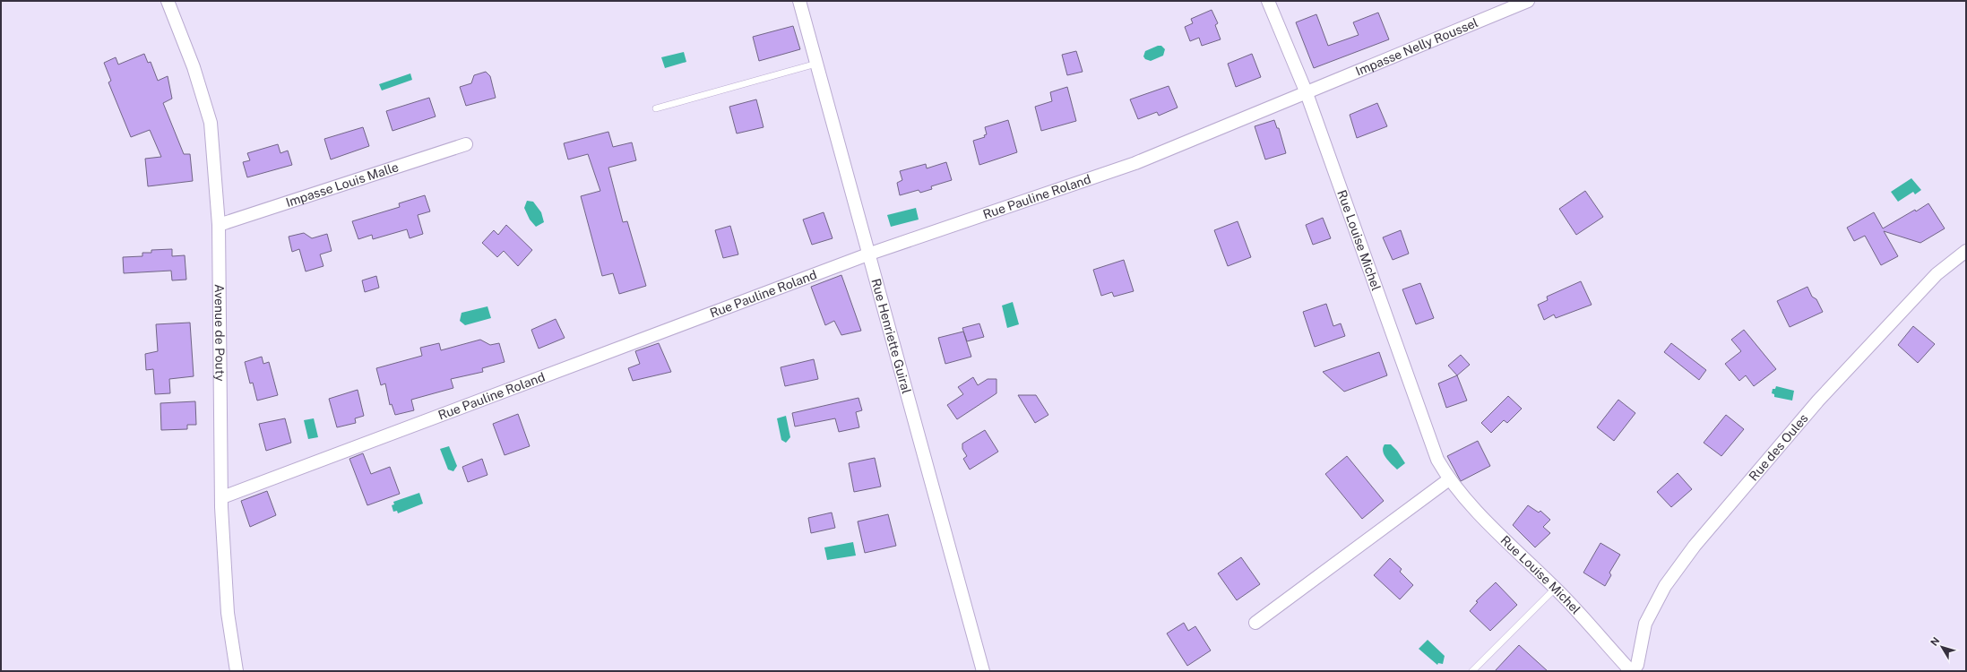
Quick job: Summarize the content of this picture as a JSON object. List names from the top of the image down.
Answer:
{
  "streets": {
    "street": [
      "Impasse Nelly Roussel",
      "Impasse Louis Malle",
      "Rue Pauline Roland",
      "Rue Louise Michel",
      "Avenue de Pouty",
      "Rue Henriette Guiral",
      "Rue des Oules"
    ]
  },
  "crossings": [
    ["Impasse Nelly Roussel", "Rue Pauline Roland"],
    ["Impasse Nelly Roussel", "Rue Louise Michel"],
    ["Impasse Louis Malle", "Avenue de Pouty"],
    ["Rue Pauline Roland", "Rue Louise Michel"],
    ["Rue Pauline Roland", "Avenue de Pouty"],
    ["Rue Pauline Roland", "Rue Henriette Guiral"],
    ["Rue Louise Michel", "Rue des Oules"]
  ],
  "north": "top left"
}
